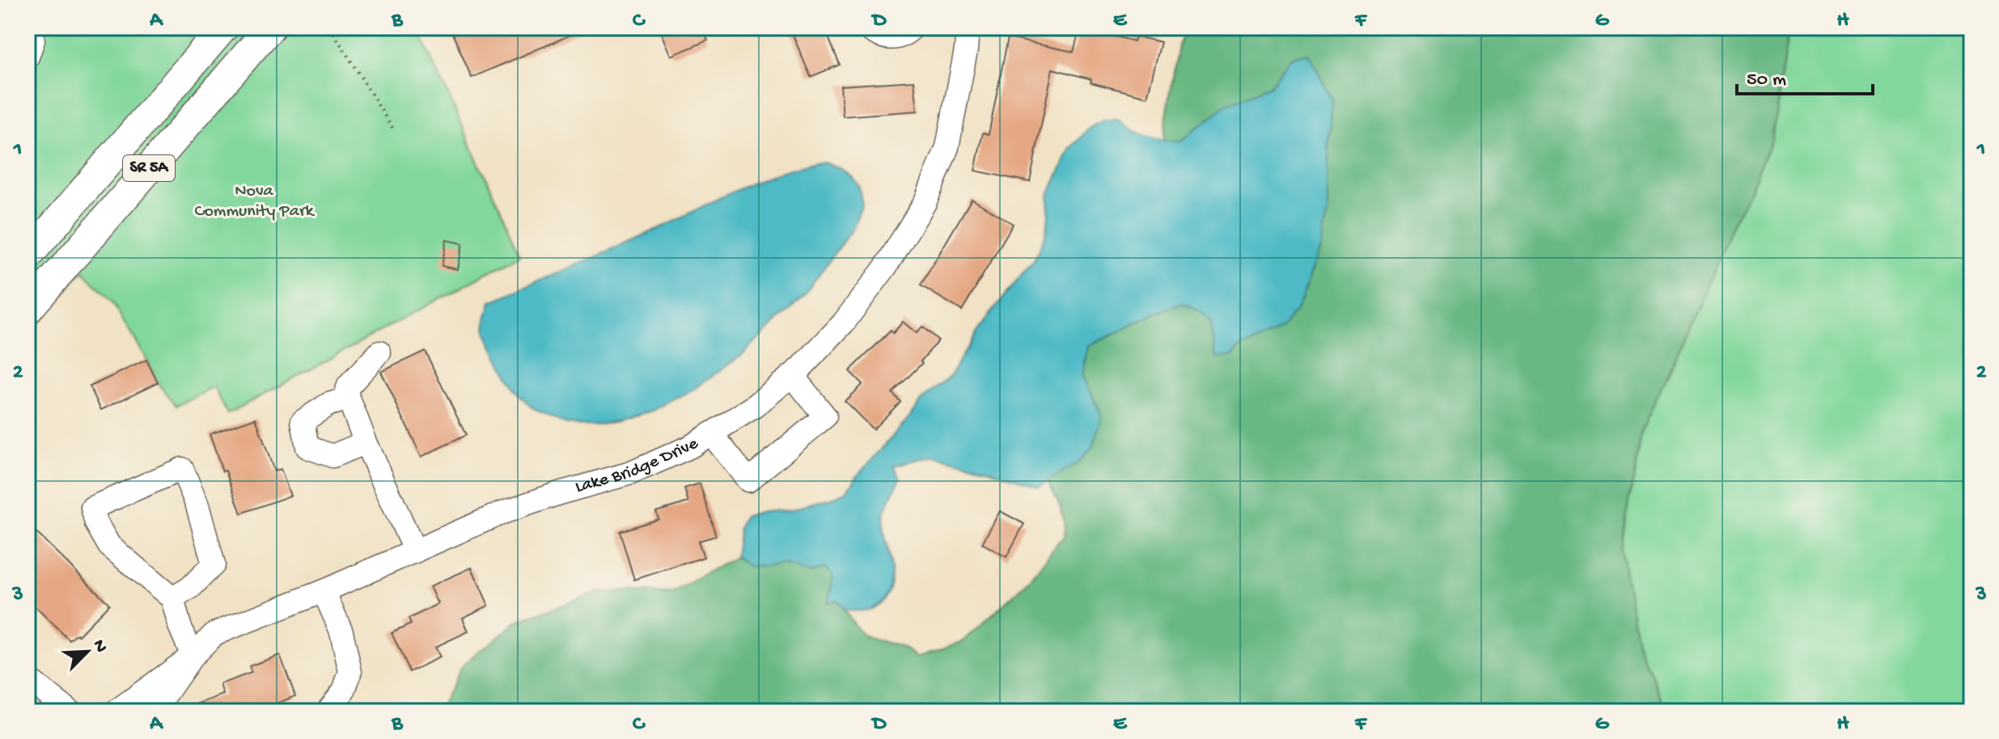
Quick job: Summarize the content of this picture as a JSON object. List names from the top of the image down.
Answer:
{
  "streets": {
    "main road": ["SR 5A"],
    "street": ["Lake Bridge Drive"]
  },
  "parks": ["Nova Community Park"],
  "scale_bar": "50 m",
  "north": "top right",
  "grid": {
    "columns": [
      "A",
      "B",
      "C",
      "D",
      "E",
      "F",
      "G",
      "H"
    ],
    "rows": ["1", "2", "3"]
  }
}
